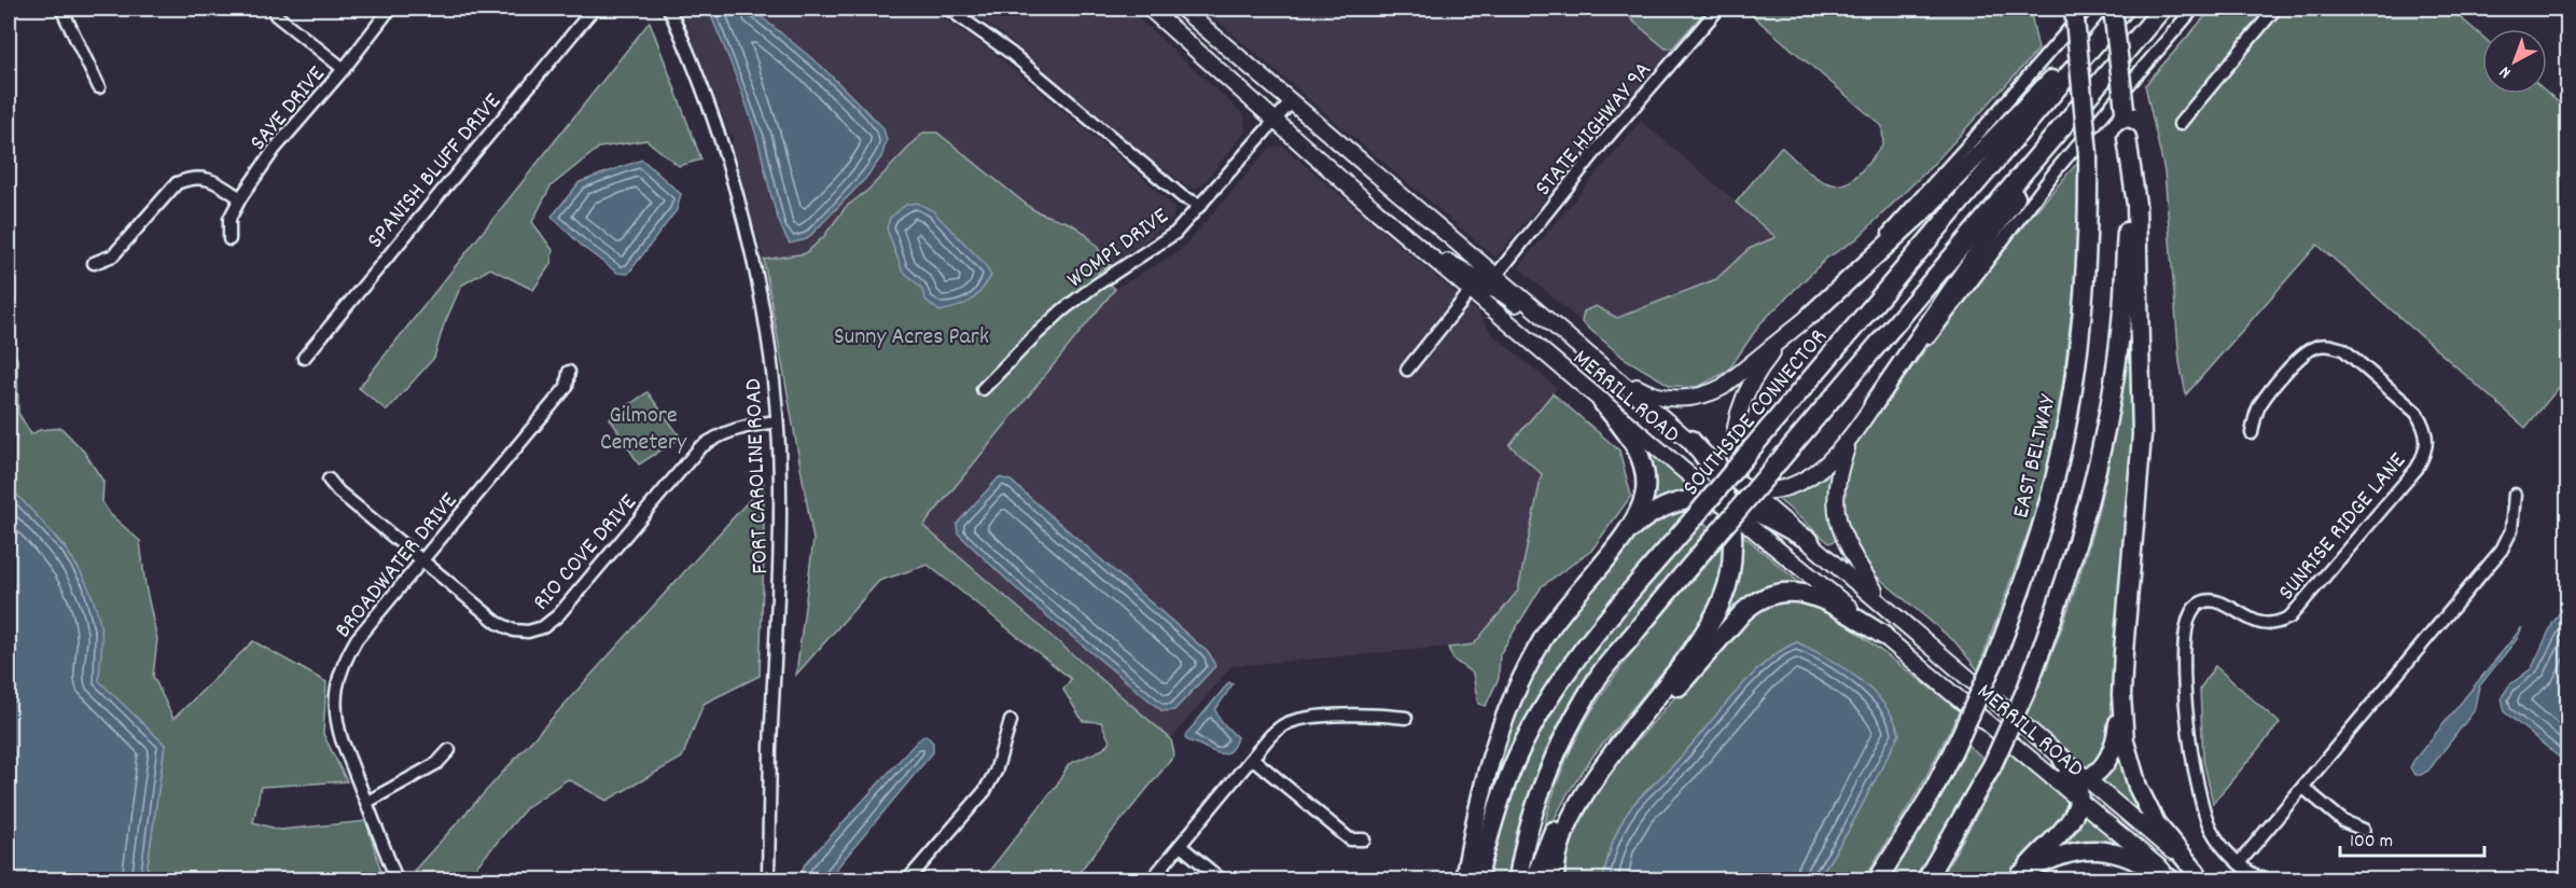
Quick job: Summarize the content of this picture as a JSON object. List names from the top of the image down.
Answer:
{
  "streets": {
    "highway": ["SOUTHSIDE CONNECTOR", "EAST BELTWAY"],
    "main road": ["MERRILL ROAD"],
    "street": [
      "SAYE DRIVE",
      "STATE HIGHWAY 9A",
      "SPANISH BLUFF DRIVE",
      "WOMPI DRIVE",
      "FORT CAROLINE ROAD",
      "SUNRISE RIDGE LANE",
      "RIO COVE DRIVE",
      "BROADWATER DRIVE"
    ]
  },
  "crossings": [
    ["STATE HIGHWAY 9A", "MERRILL ROAD"],
    ["WOMPI DRIVE", "MERRILL ROAD"],
    ["FORT CAROLINE ROAD", "RIO COVE DRIVE"],
    ["RIO COVE DRIVE", "BROADWATER DRIVE"]
  ],
  "parks": ["Sunny Acres Park", "Gilmore Cemetery"],
  "scale_bar": "100 m",
  "north": "bottom left"
}
